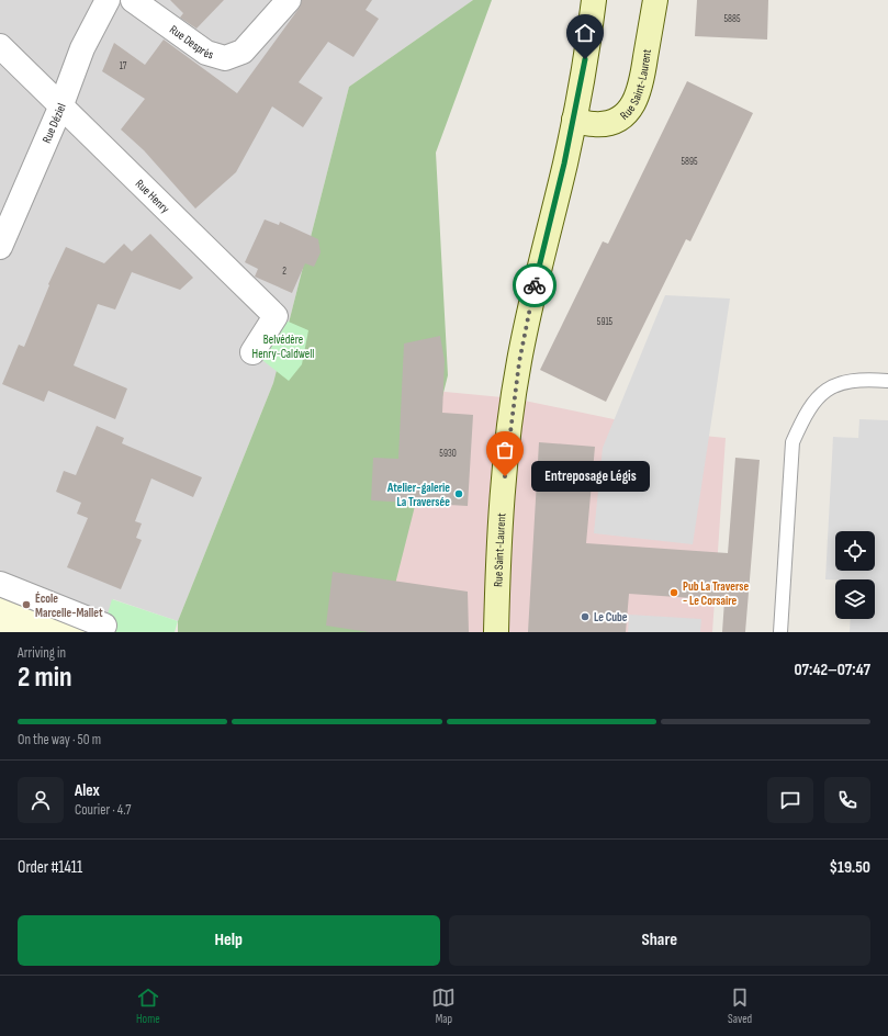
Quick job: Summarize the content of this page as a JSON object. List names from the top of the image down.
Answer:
{
  "streets": {
    "main road": ["Rue Saint-Laurent"],
    "street": ["Rue Després", "Rue Déziel", "Rue Henry"]
  },
  "crossings": [
    ["Rue Déziel", "Rue Henry"]
  ],
  "parks": ["Belvédère Henry-Caldwell"],
  "places": [
    "Entreposage Légis",
    "Atelier-galerie La Traversée",
    "Pub La Traverse - Le Corsaire",
    "École Marcelle-Mallet",
    "Le Cube"
  ],
  "house_numbers": [
    "5885",
    "17",
    "5895",
    "2",
    "5915",
    "5930"
  ],
  "page": {
    "bubble": "Entreposage Légis",
    "heading": ["2 min", "Arriving in", "07:42–07:47"],
    "panel": [
      "Alex",
      "Courier · 4.7",
      "Order #1411",
      "$19.50"
    ],
    "bar": "On the way · 50 m",
    "buttons": ["Help", "Share"],
    "tabs": ["Home", "Map", "Saved"]
  }
}
